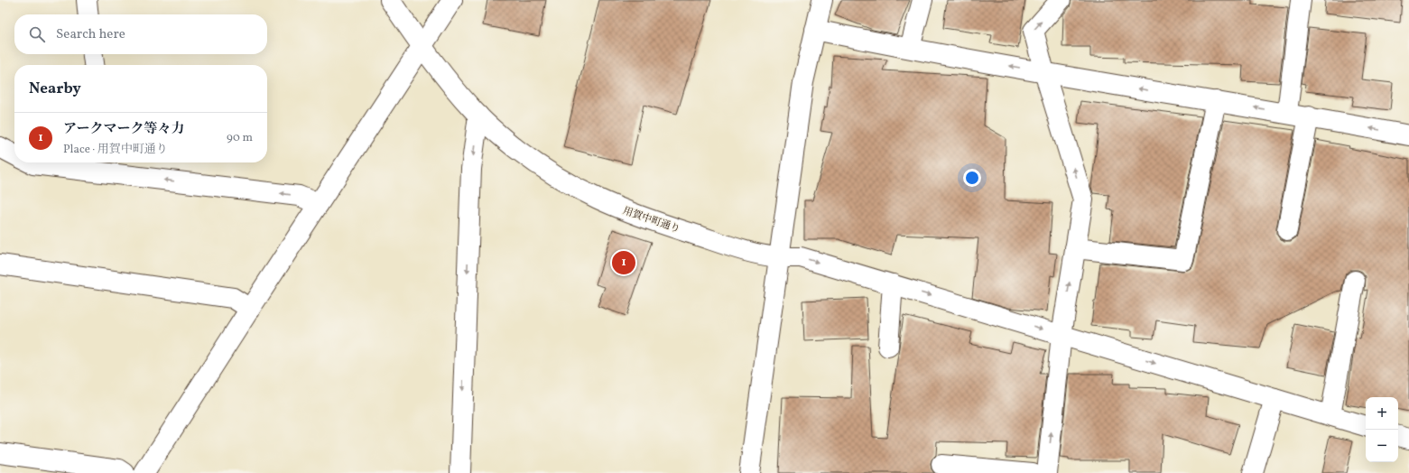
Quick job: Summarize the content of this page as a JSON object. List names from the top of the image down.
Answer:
{
  "streets": {
    "street": ["用賀中町通り"]
  },
  "one_way": ["用賀中町通り"],
  "page": {
    "search": "Search here",
    "heading": "Nearby",
    "list": [
      {
        "mark": "1",
        "name": "アークマーク等々力",
        "note": "Place · 用賀中町通り",
        "value": "90 m"
      }
    ],
    "pins": "1",
    "map_buttons": ["+", "−"]
  }
}
